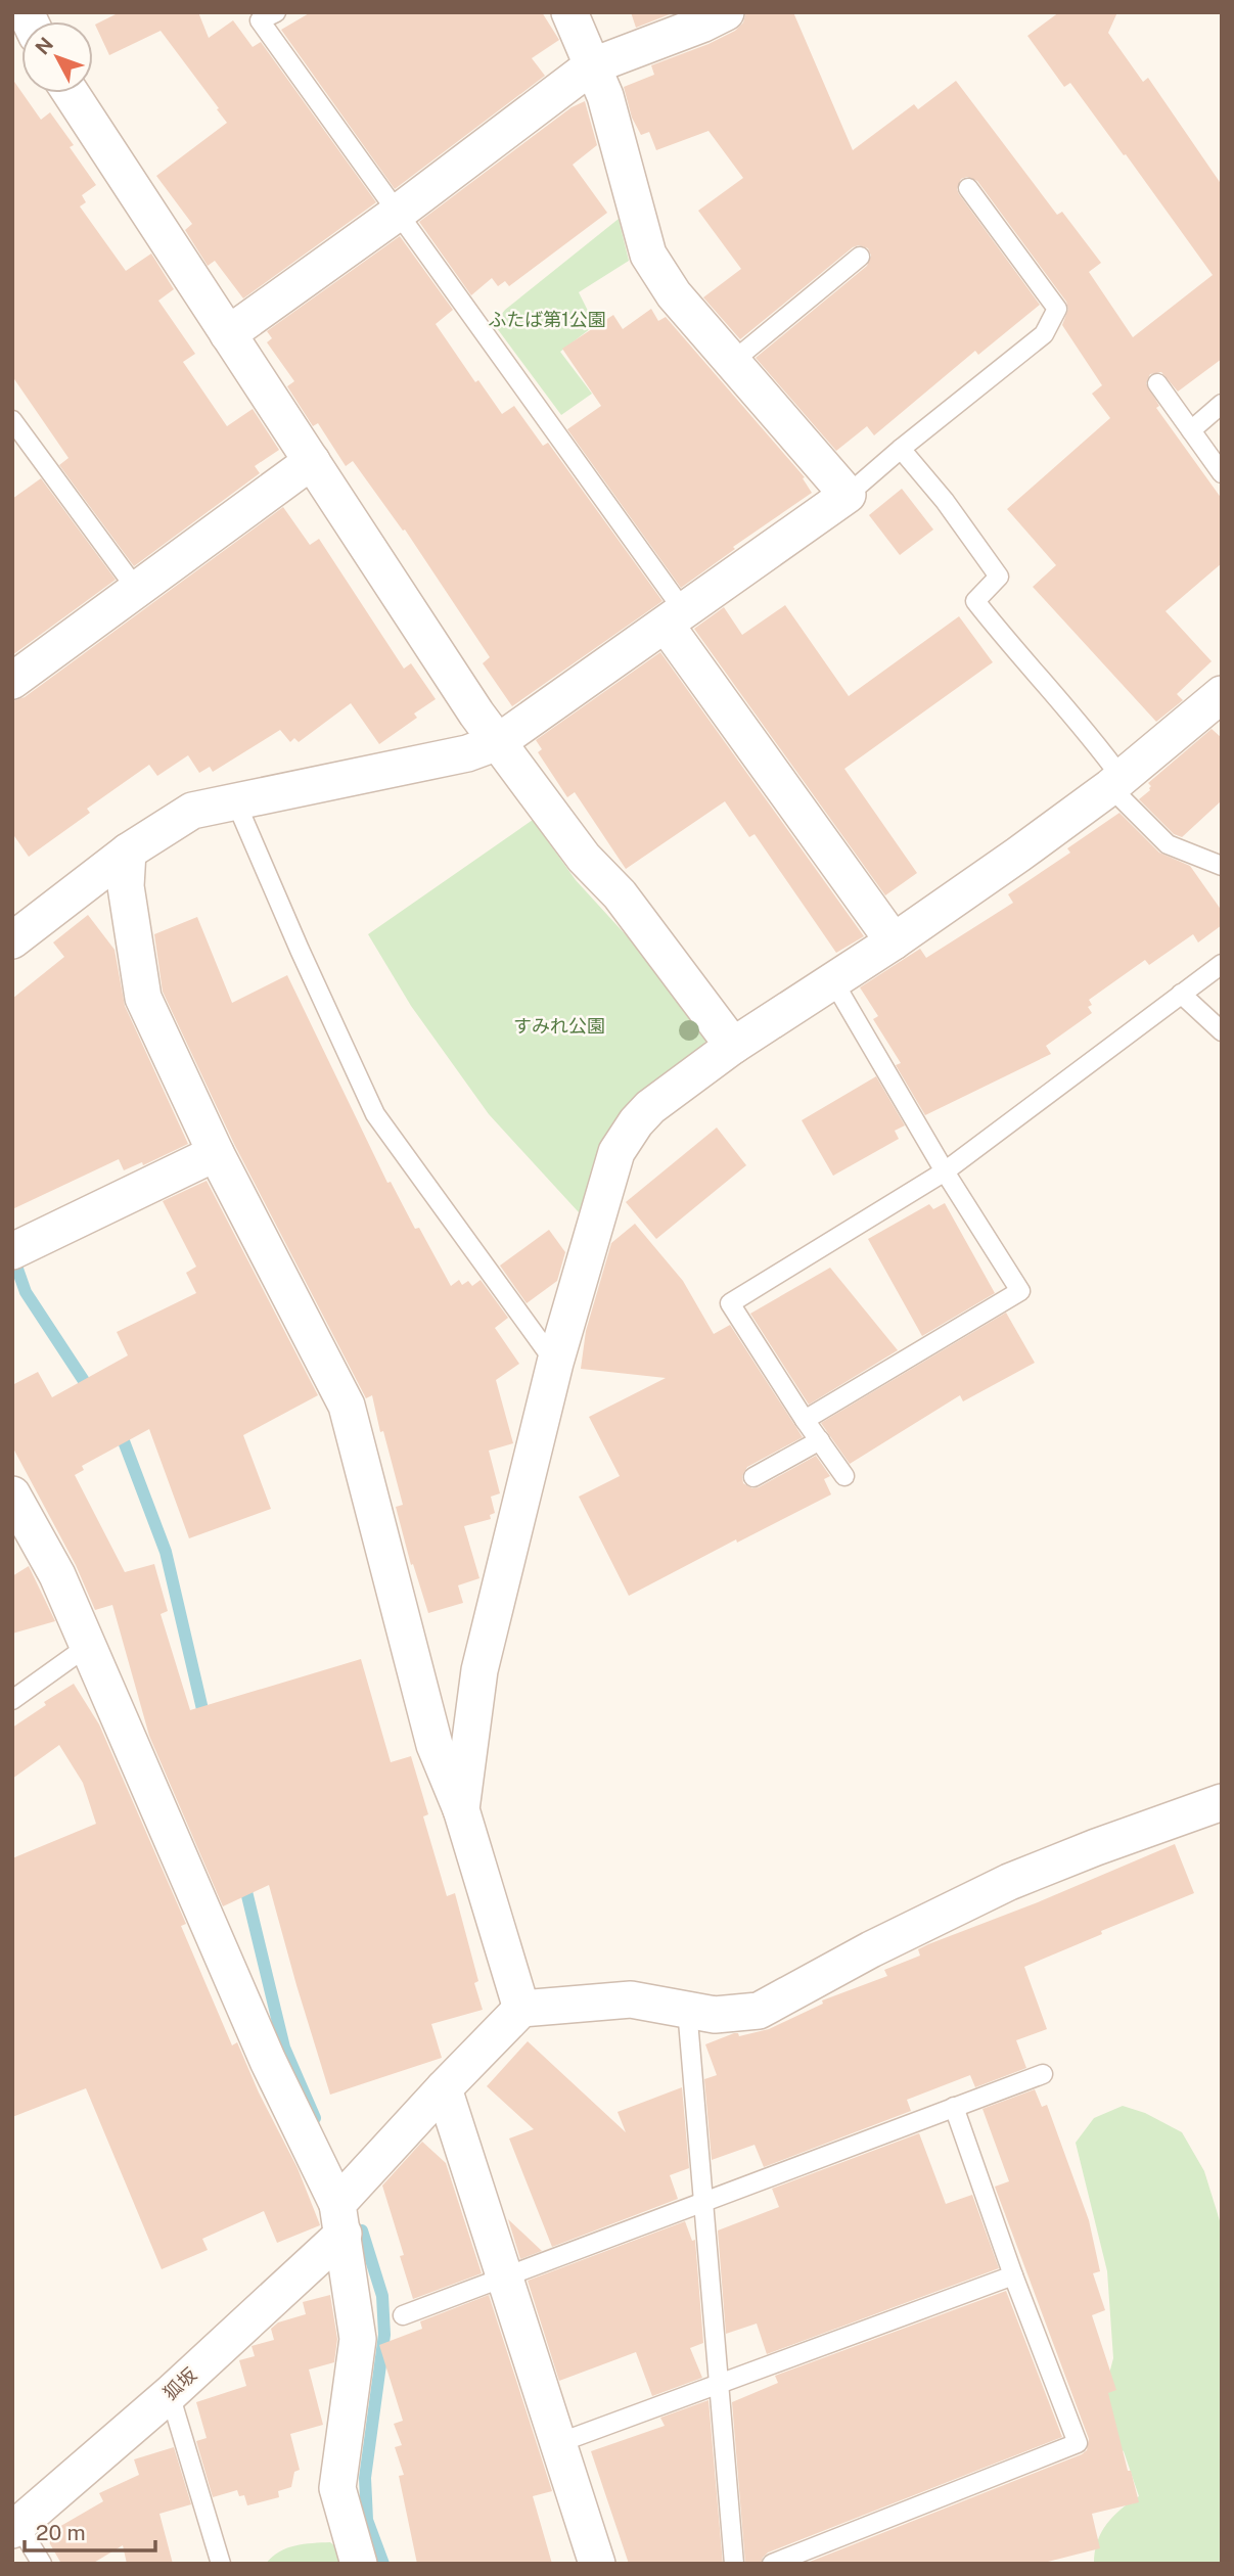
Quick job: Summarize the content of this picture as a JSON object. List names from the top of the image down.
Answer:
{
  "streets": {
    "street": ["狐坂"]
  },
  "parks": ["ふたば第1公園", "すみれ公園"],
  "scale_bar": "20 m",
  "north": "top left"
}
